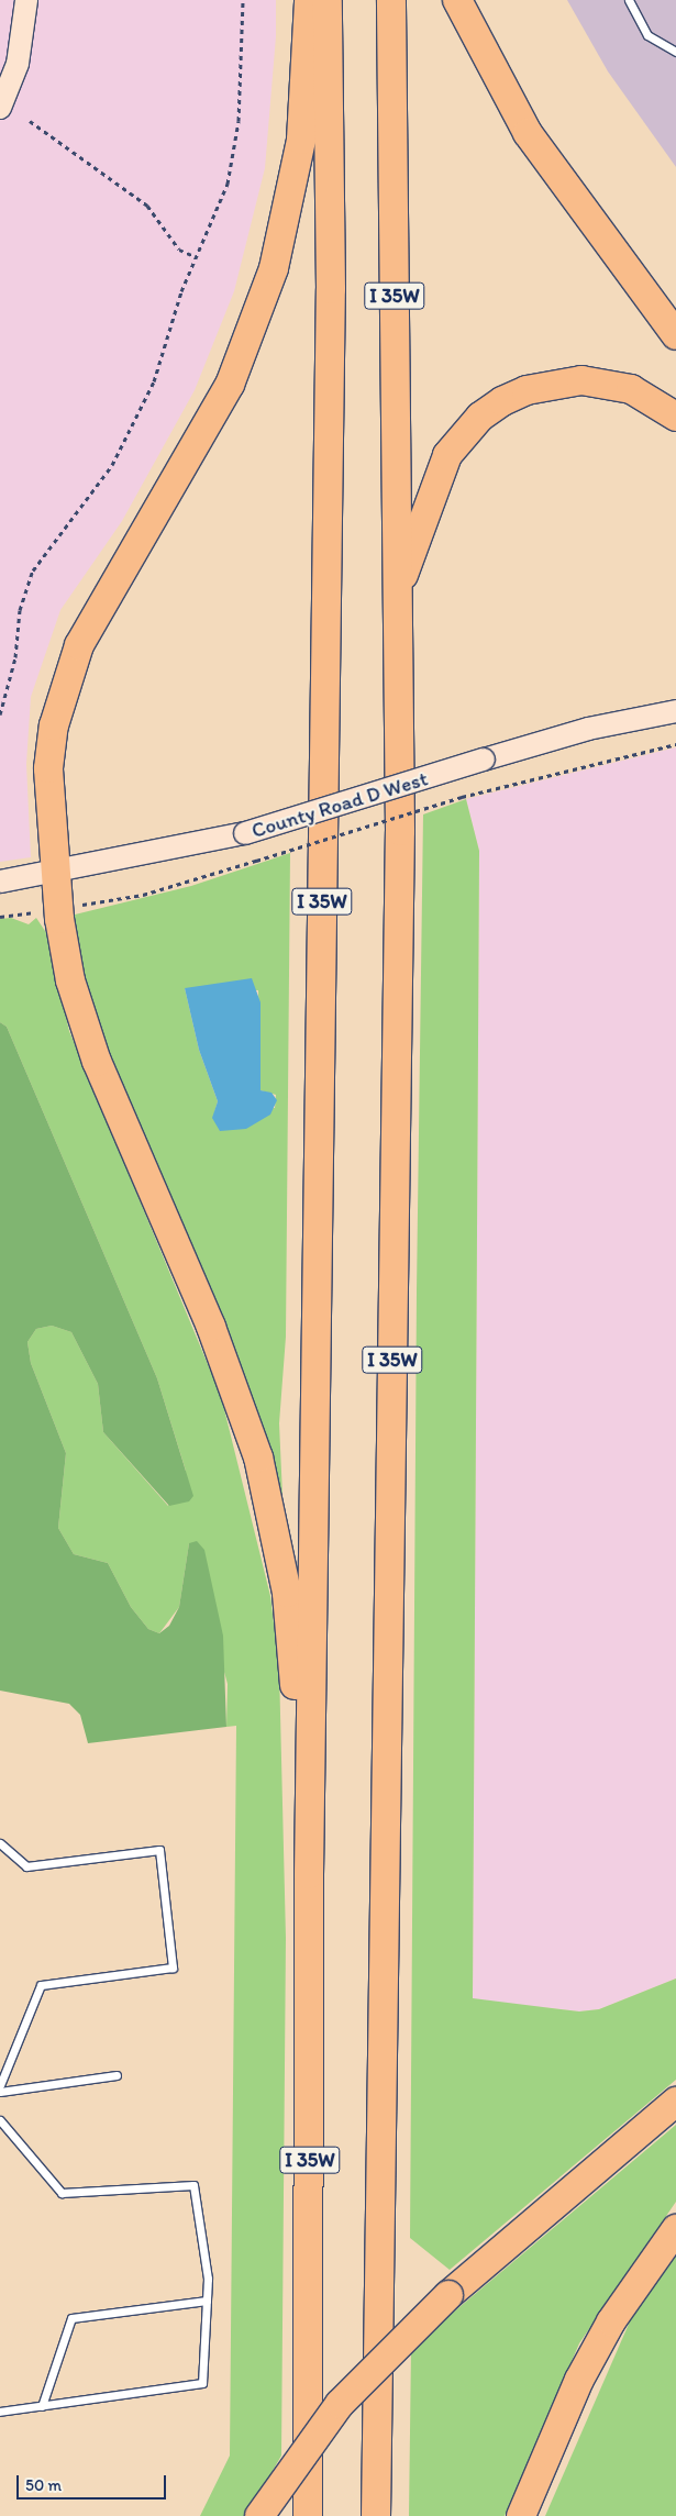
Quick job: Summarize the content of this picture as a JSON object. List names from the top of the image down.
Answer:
{
  "streets": {
    "highway": ["I 35W"],
    "main road": ["County Road D West"]
  },
  "scale_bar": "50 m"
}
